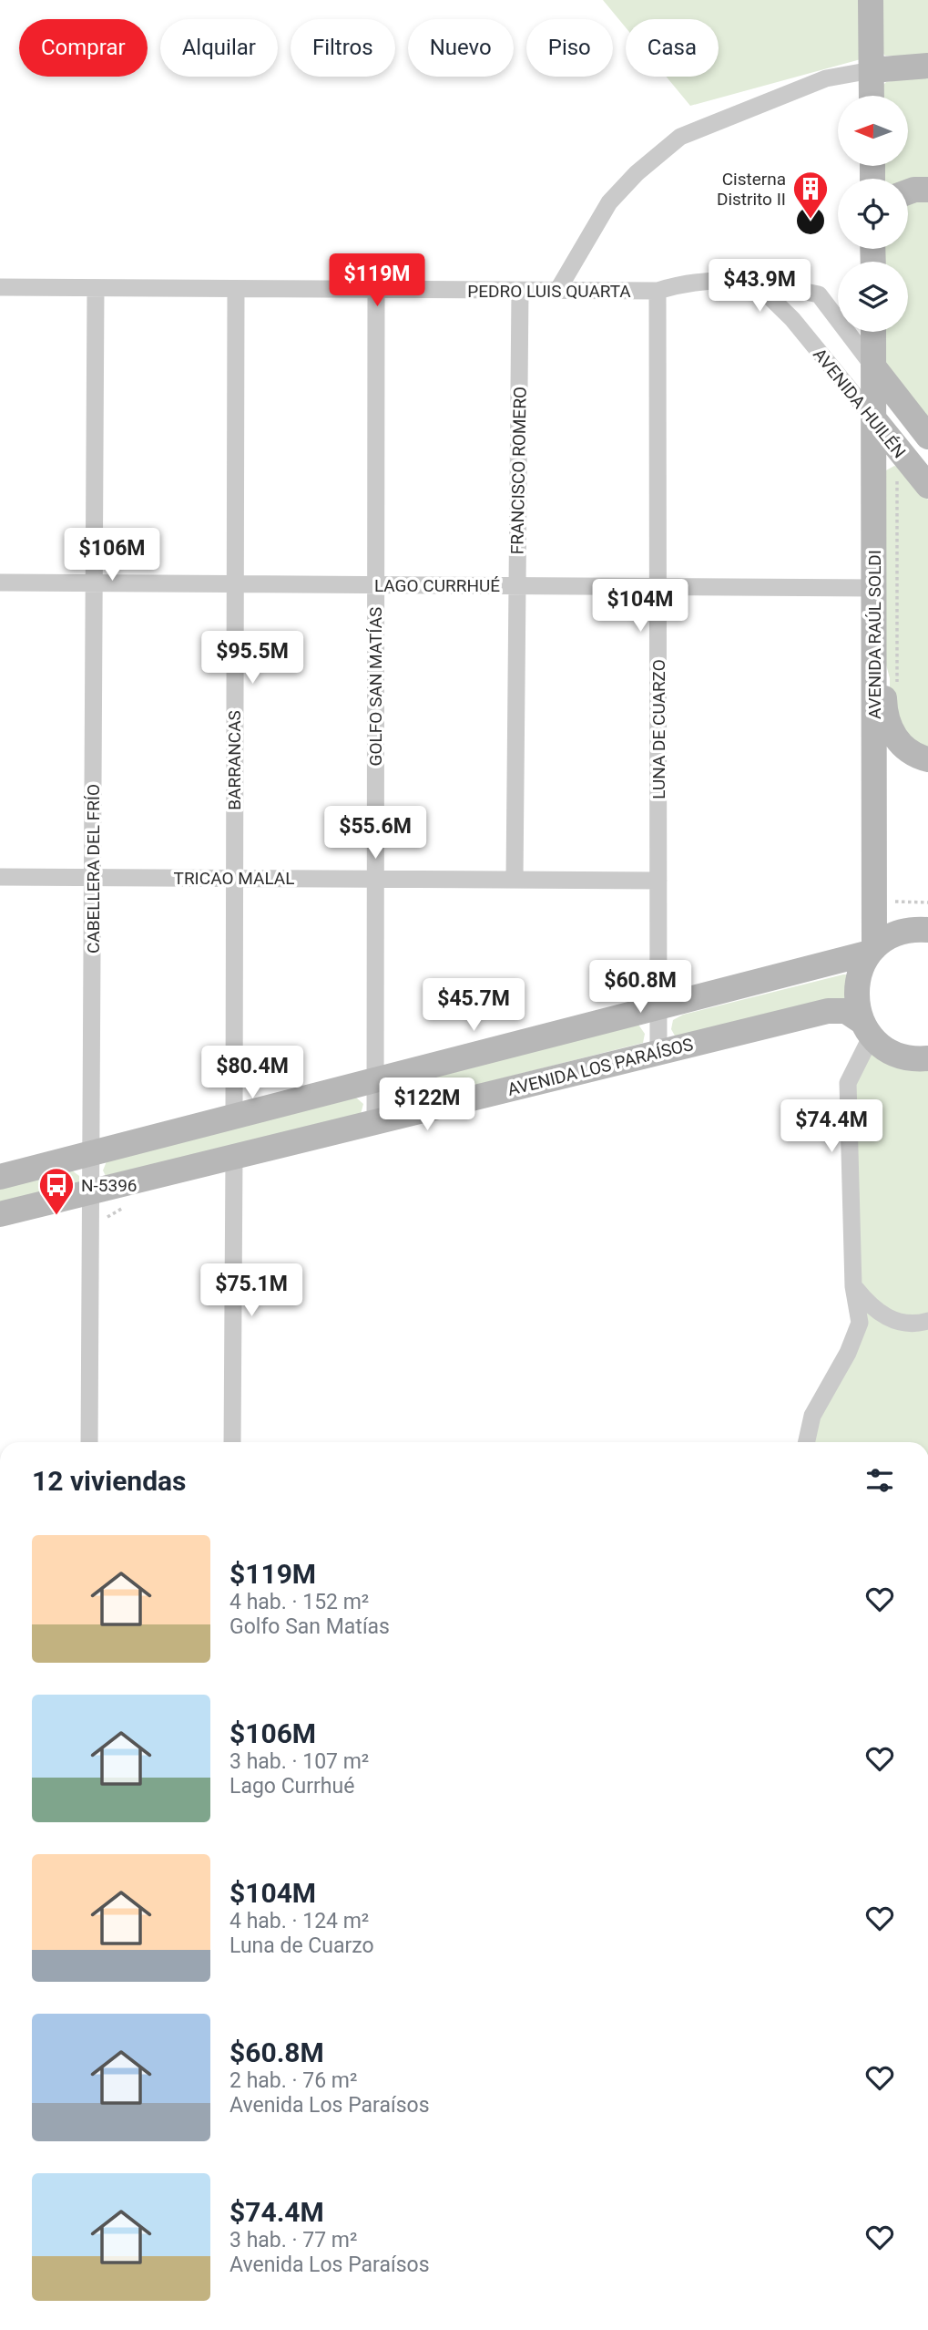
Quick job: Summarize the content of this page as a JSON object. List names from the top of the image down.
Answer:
{
  "streets": {
    "main road": ["AVENIDA HUILÉN", "AVENIDA RAÚL SOLDI", "AVENIDA LOS PARAÍSOS"],
    "street": [
      "PEDRO LUIS QUARTA",
      "FRANCISCO ROMERO",
      "LAGO CURRHUÉ",
      "GOLFO SAN MATÍAS",
      "LUNA DE CUARZO",
      "BARRANCAS",
      "CABELLERA DEL FRÍO",
      "TRICAO MALAL"
    ]
  },
  "crossings": [
    ["PEDRO LUIS QUARTA", "AVENIDA HUILÉN"],
    ["PEDRO LUIS QUARTA", "FRANCISCO ROMERO"],
    ["PEDRO LUIS QUARTA", "GOLFO SAN MATÍAS"],
    ["PEDRO LUIS QUARTA", "LUNA DE CUARZO"],
    ["PEDRO LUIS QUARTA", "BARRANCAS"],
    ["PEDRO LUIS QUARTA", "CABELLERA DEL FRÍO"],
    ["AVENIDA HUILÉN", "AVENIDA RAÚL SOLDI"],
    ["FRANCISCO ROMERO", "LAGO CURRHUÉ"],
    ["FRANCISCO ROMERO", "TRICAO MALAL"],
    ["LAGO CURRHUÉ", "AVENIDA RAÚL SOLDI"],
    ["LAGO CURRHUÉ", "GOLFO SAN MATÍAS"],
    ["LAGO CURRHUÉ", "LUNA DE CUARZO"],
    ["LAGO CURRHUÉ", "BARRANCAS"],
    ["LAGO CURRHUÉ", "CABELLERA DEL FRÍO"],
    ["GOLFO SAN MATÍAS", "TRICAO MALAL"],
    ["GOLFO SAN MATÍAS", "AVENIDA LOS PARAÍSOS"],
    ["LUNA DE CUARZO", "TRICAO MALAL"],
    ["LUNA DE CUARZO", "AVENIDA LOS PARAÍSOS"],
    ["BARRANCAS", "TRICAO MALAL"],
    ["CABELLERA DEL FRÍO", "TRICAO MALAL"],
    ["CABELLERA DEL FRÍO", "AVENIDA LOS PARAÍSOS"]
  ],
  "places": {
    "building": ["Cisterna Distrito II"],
    "bus stop": ["N-5396"]
  },
  "north": "left",
  "page": {
    "chip": [
      "Comprar",
      "Alquilar",
      "Filtros",
      "Nuevo",
      "Piso",
      "Casa"
    ],
    "price": [
      "$119M",
      "$43.9M",
      "$106M",
      "$104M",
      "$95.5M",
      "$55.6M",
      "$60.8M",
      "$45.7M",
      "$80.4M",
      "$122M",
      "$74.4M",
      "$75.1M"
    ],
    "heading": "12 viviendas",
    "list": [
      {
        "name": "$119M",
        "note": "4 hab. · 152 m² · Golfo San Matías"
      },
      {
        "name": "$106M",
        "note": "3 hab. · 107 m² · Lago Currhué"
      },
      {
        "name": "$104M",
        "note": "4 hab. · 124 m² · Luna de Cuarzo"
      },
      {
        "name": "$60.8M",
        "note": "2 hab. · 76 m² · Avenida Los Paraísos"
      },
      {
        "name": "$74.4M",
        "note": "3 hab. · 77 m² · Avenida Los Paraísos"
      }
    ]
  }
}
